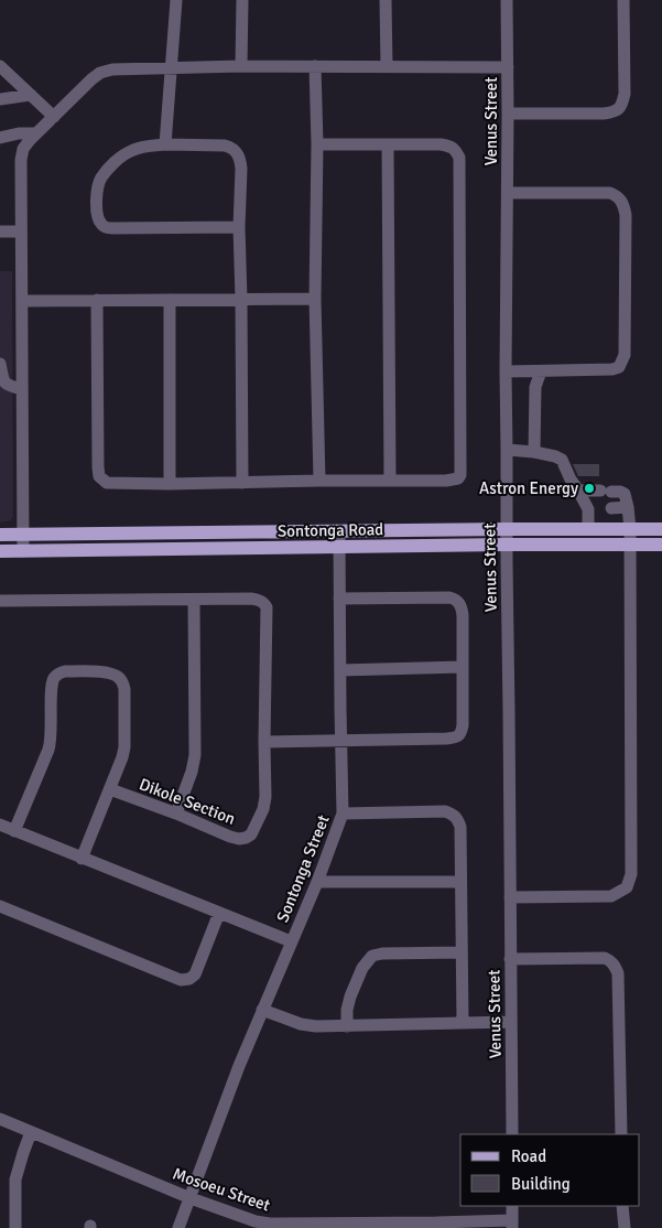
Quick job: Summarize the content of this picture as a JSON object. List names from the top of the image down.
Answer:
{
  "streets": {
    "main road": ["Sontonga Road"],
    "street": [
      "Venus Street",
      "Dikole Section",
      "Sontonga Street",
      "Mosoeu Street"
    ]
  },
  "crossings": [
    ["Venus Street", "Sontonga Road"],
    ["Sontonga Road", "Sontonga Street"],
    ["Sontonga Street", "Mosoeu Street"]
  ],
  "places": ["Astron Energy"],
  "legend": ["Road", "Building"]
}
